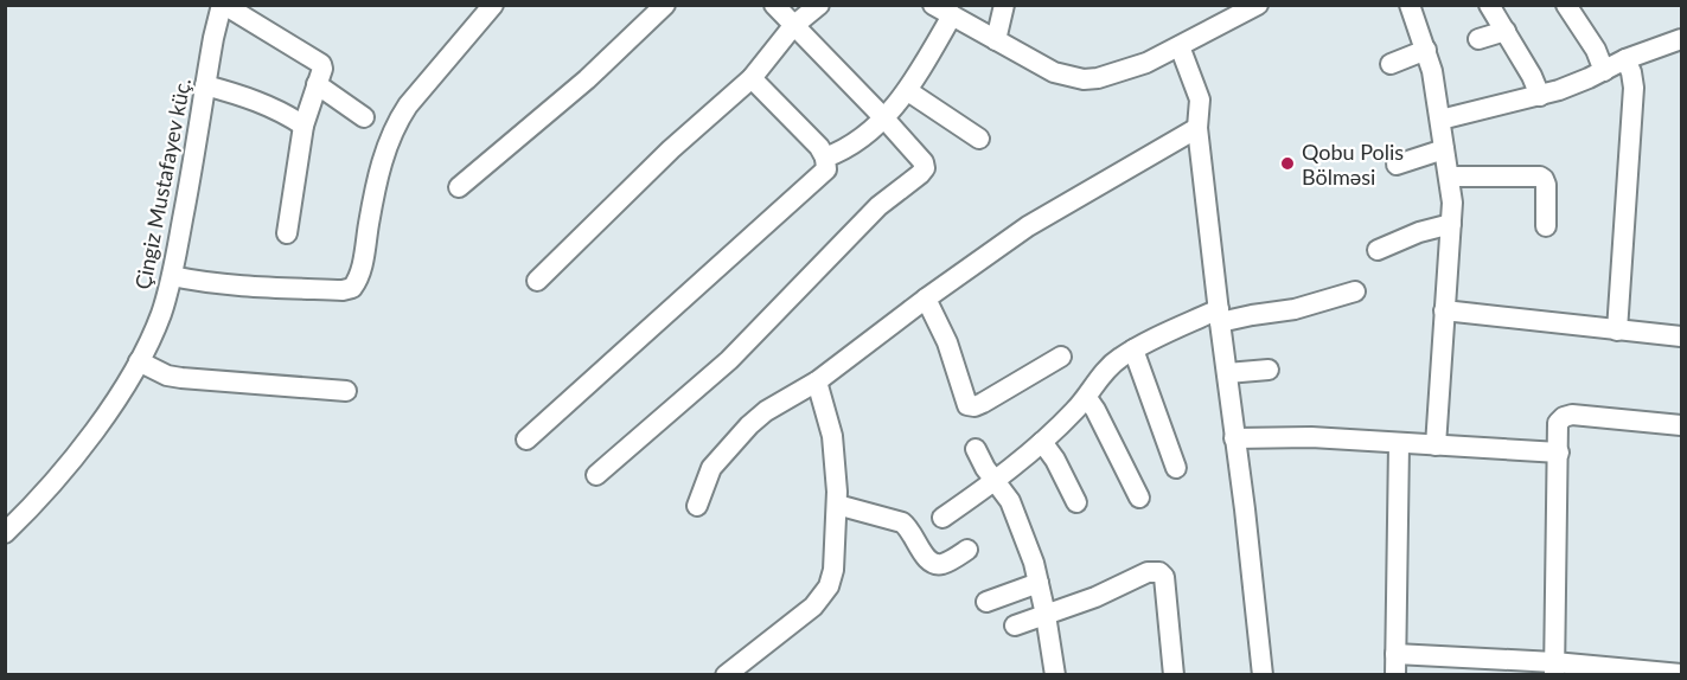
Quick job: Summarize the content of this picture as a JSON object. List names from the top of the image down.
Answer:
{
  "streets": {
    "street": ["Çingiz Mustafayev küç."]
  },
  "places": ["Qobu Polis Bölməsi"]
}
